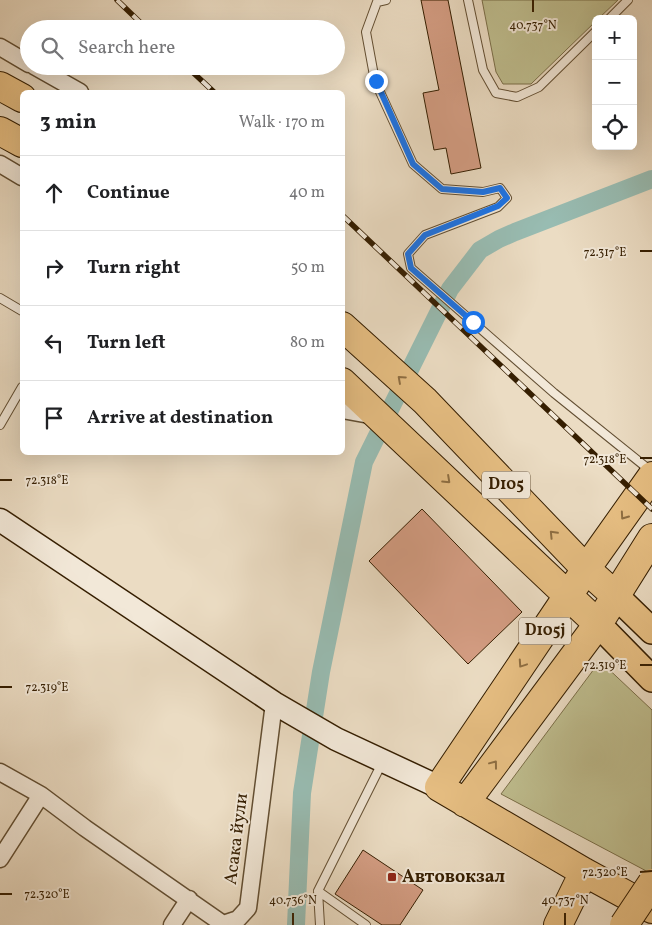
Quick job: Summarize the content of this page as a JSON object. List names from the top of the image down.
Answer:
{
  "streets": {
    "highway": ["D105", "D105j"],
    "street": ["Асака йули"]
  },
  "crossings": [
    ["D105", "D105j"]
  ],
  "places": {
    "transit": ["Автовокзал"]
  },
  "page": {
    "map_buttons": ["+", "−"],
    "search": "Search here",
    "heading": ["3 min", "Walk · 170 m"],
    "list": [
      ["Continue", "40 m"],
      ["Turn right", "50 m"],
      ["Turn left", "80 m"],
      "Arrive at destination"
    ]
  },
  "coordinates": [
    "40.737°N",
    "72.317°E",
    "72.318°E",
    "72.319°E",
    "72.320°E",
    "40.736°N"
  ]
}
